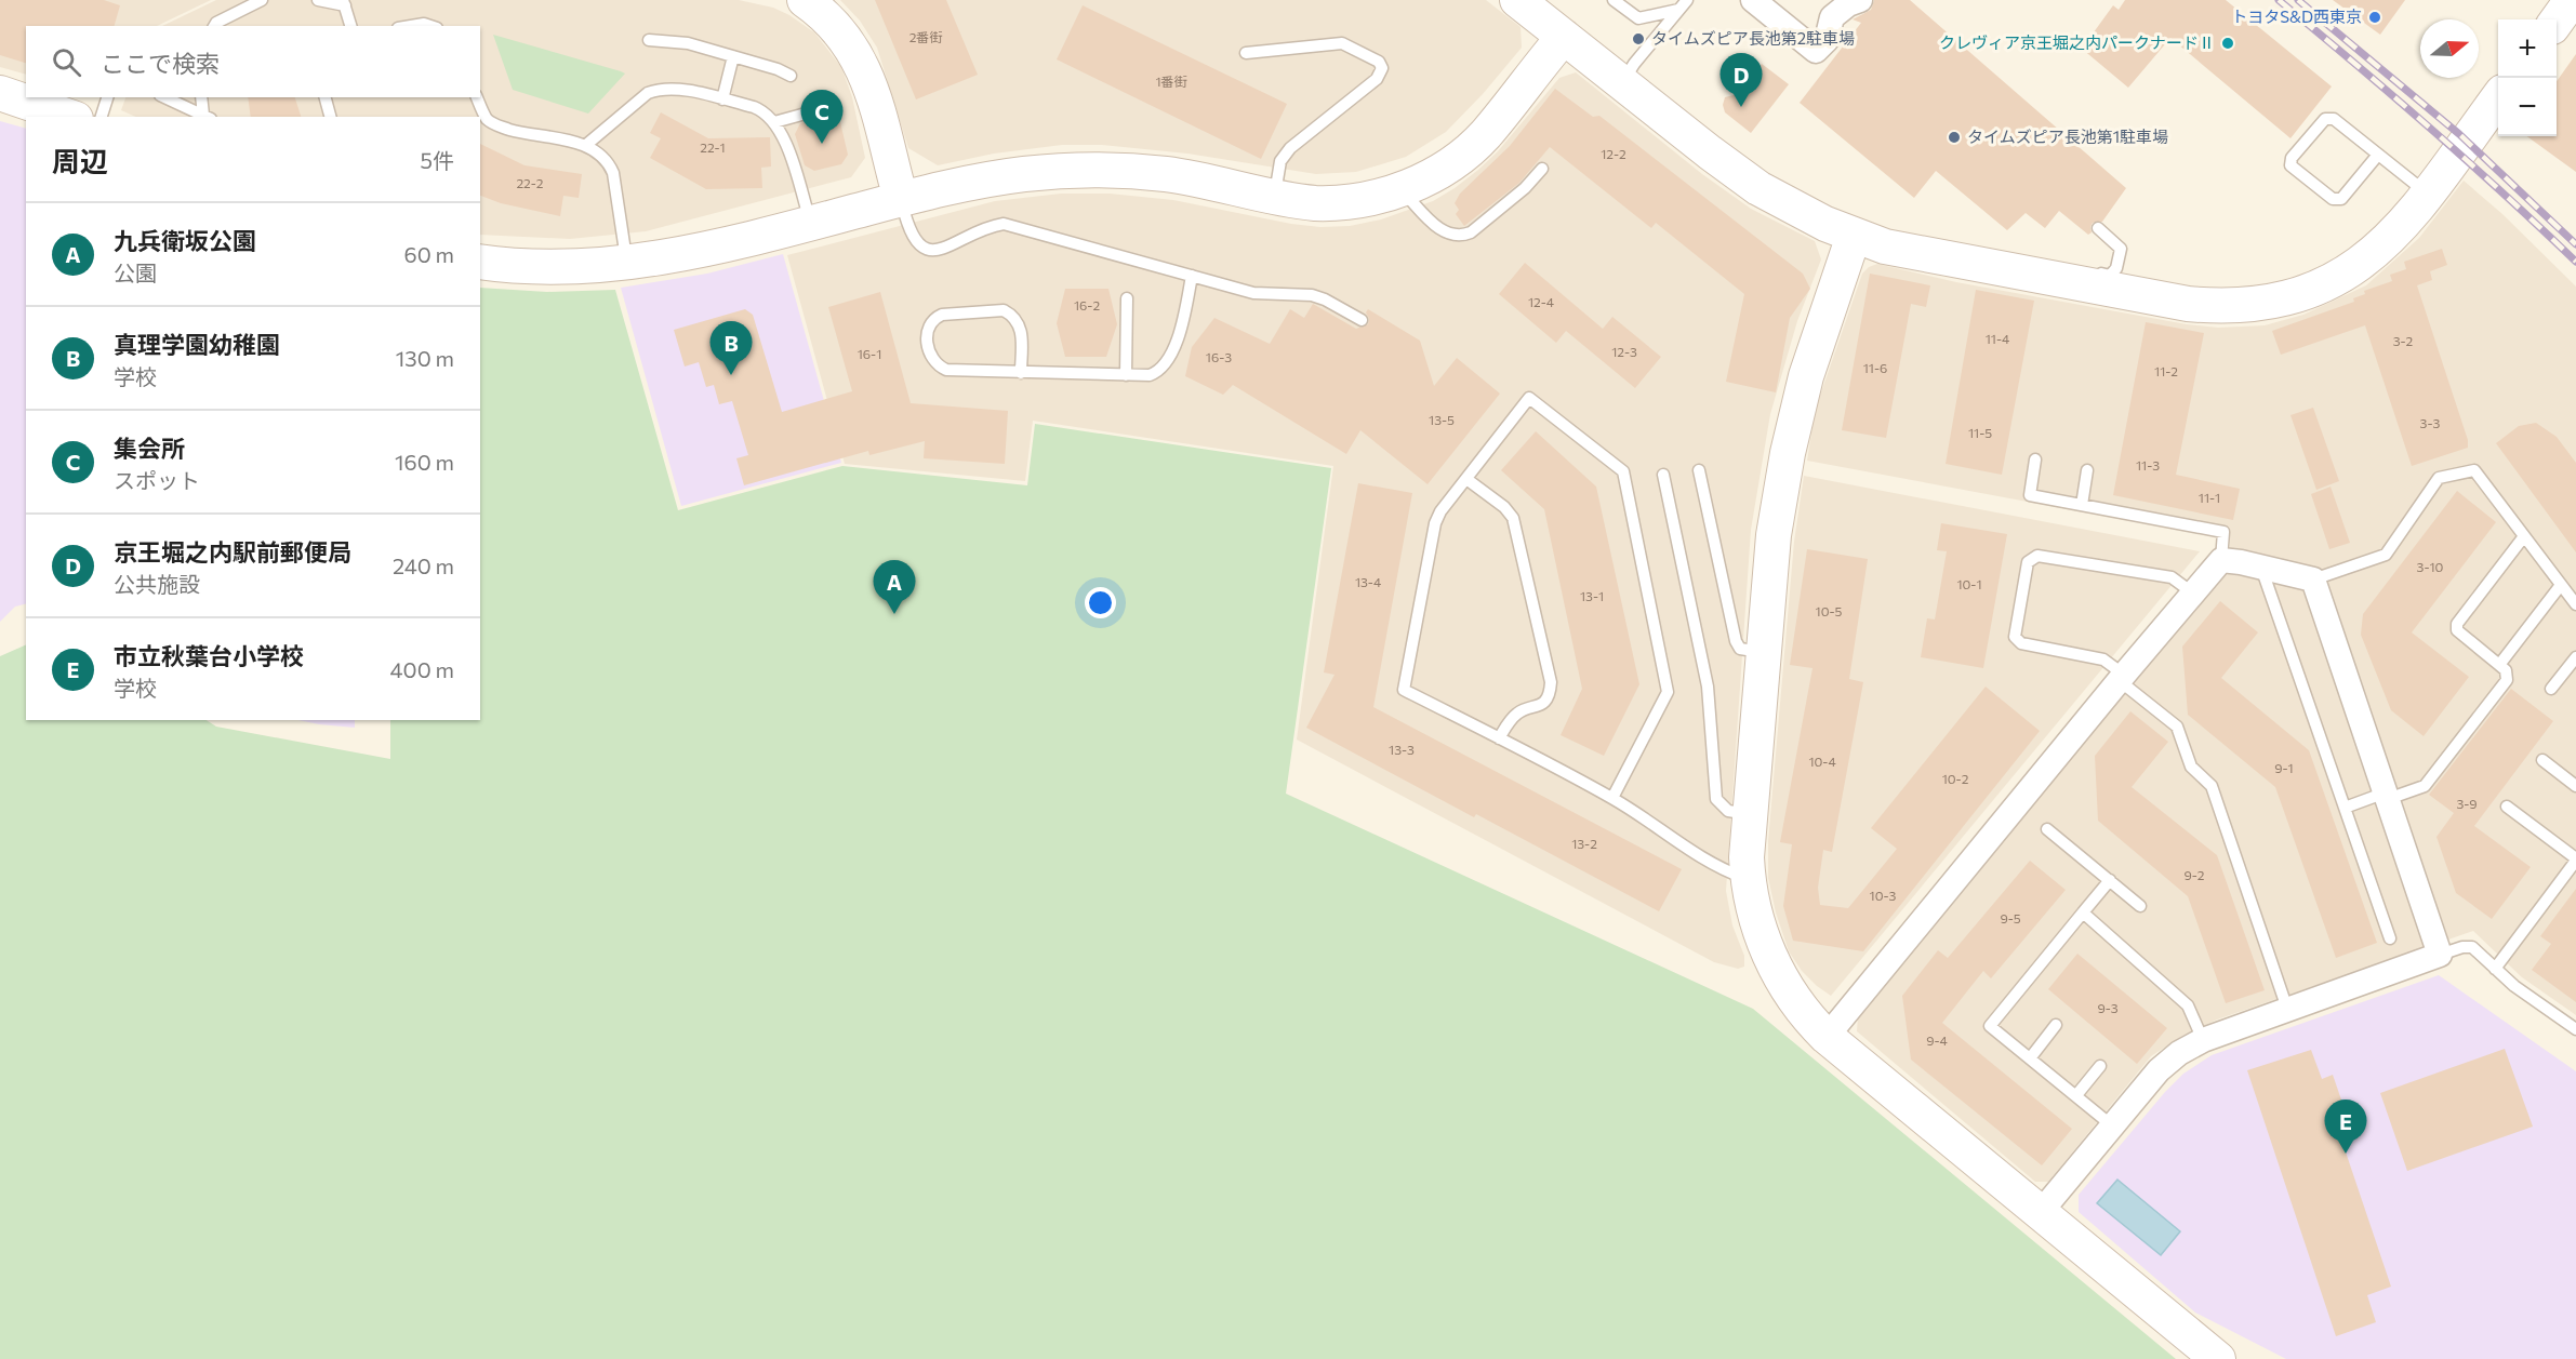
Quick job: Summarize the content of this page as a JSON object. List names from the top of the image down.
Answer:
{
  "places": [
    "トヨタS&D西東京",
    "タイムズピア長池第2駐車場",
    "クレヴィア京王堀之内パークナードⅡ",
    "タイムズピア長池第1駐車場"
  ],
  "house_numbers": [
    "2番街",
    "1番街",
    "22-1",
    "12-2",
    "22-2",
    "12-4",
    "16-2",
    "11-4",
    "3-2",
    "12-3",
    "16-1",
    "16-3",
    "11-6",
    "11-2",
    "13-5",
    "3-3",
    "11-5",
    "11-3",
    "11-1",
    "3-10",
    "13-4",
    "10-1",
    "13-1",
    "10-5",
    "13-3",
    "10-4",
    "9-1",
    "10-2",
    "3-9",
    "13-2",
    "9-2",
    "10-3",
    "9-5",
    "9-3",
    "9-4"
  ],
  "north": "right",
  "page": {
    "map_buttons": ["+", "−"],
    "search": "ここで検索",
    "pins": [
      "D",
      "C",
      "B",
      "A",
      "E"
    ],
    "heading": ["周辺", "5件"],
    "list": [
      {
        "mark": "A",
        "name": "九兵衛坂公園",
        "note": "公園",
        "value": "60 m"
      },
      {
        "mark": "B",
        "name": "真理学園幼稚園",
        "note": "学校",
        "value": "130 m"
      },
      {
        "mark": "C",
        "name": "集会所",
        "note": "スポット",
        "value": "160 m"
      },
      {
        "mark": "D",
        "name": "京王堀之内駅前郵便局",
        "note": "公共施設",
        "value": "240 m"
      },
      {
        "mark": "E",
        "name": "市立秋葉台小学校",
        "note": "学校",
        "value": "400 m"
      }
    ]
  }
}
